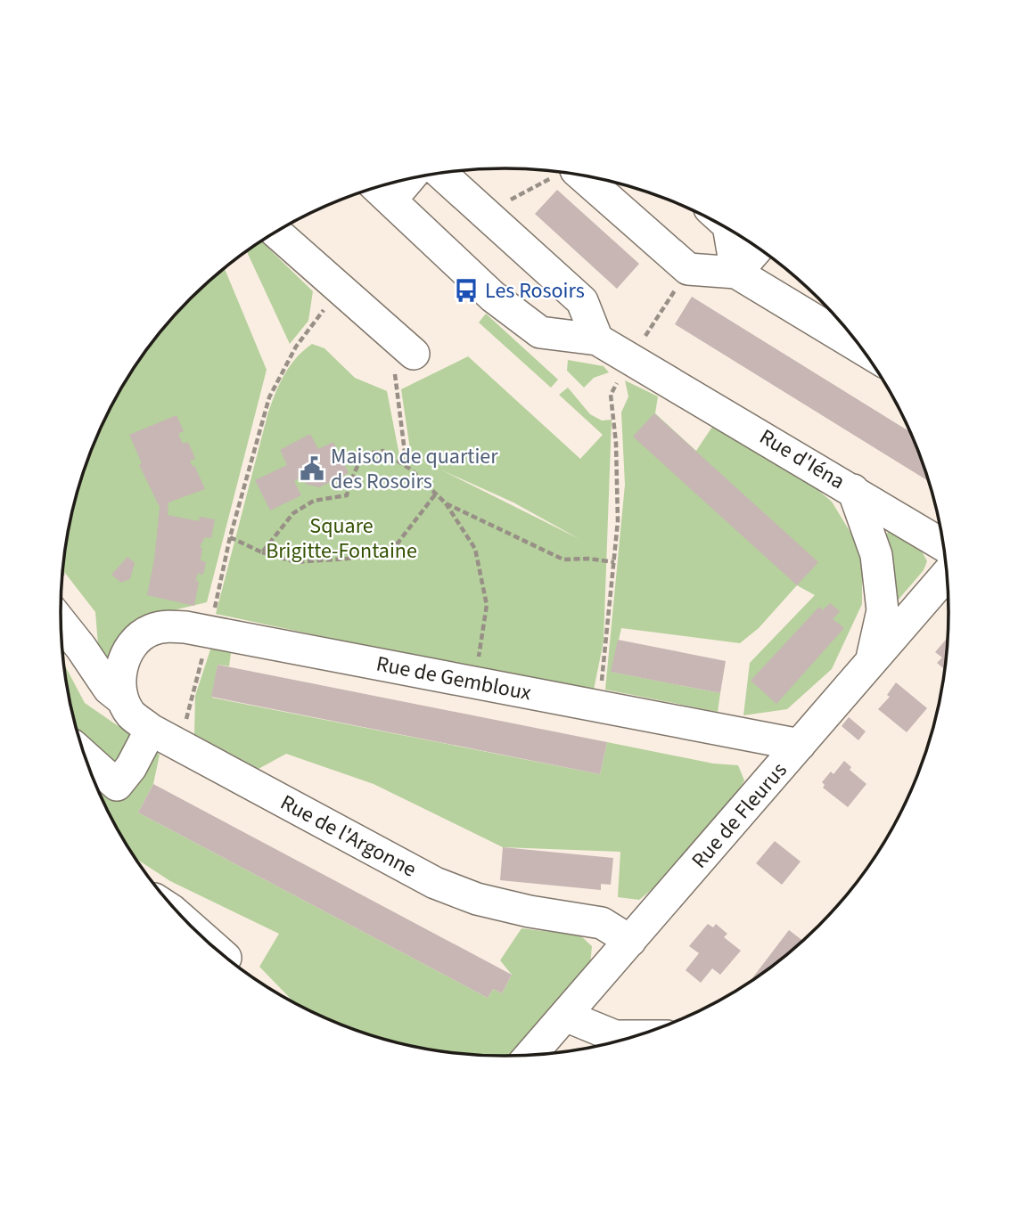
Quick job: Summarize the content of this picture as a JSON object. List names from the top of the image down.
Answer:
{
  "streets": {
    "street": [
      "Rue d'Iéna",
      "Rue de Gembloux",
      "Rue de Fleurus",
      "Rue de l'Argonne"
    ]
  },
  "crossings": [
    ["Rue d'Iéna", "Rue de Fleurus"],
    ["Rue de Gembloux", "Rue de Fleurus"],
    ["Rue de Gembloux", "Rue de l'Argonne"],
    ["Rue de Fleurus", "Rue de l'Argonne"]
  ],
  "parks": ["Square Brigitte-Fontaine"],
  "places": {
    "bus stop": ["Les Rosoirs"],
    "public building": ["Maison de quartier des Rosoirs"]
  }
}
